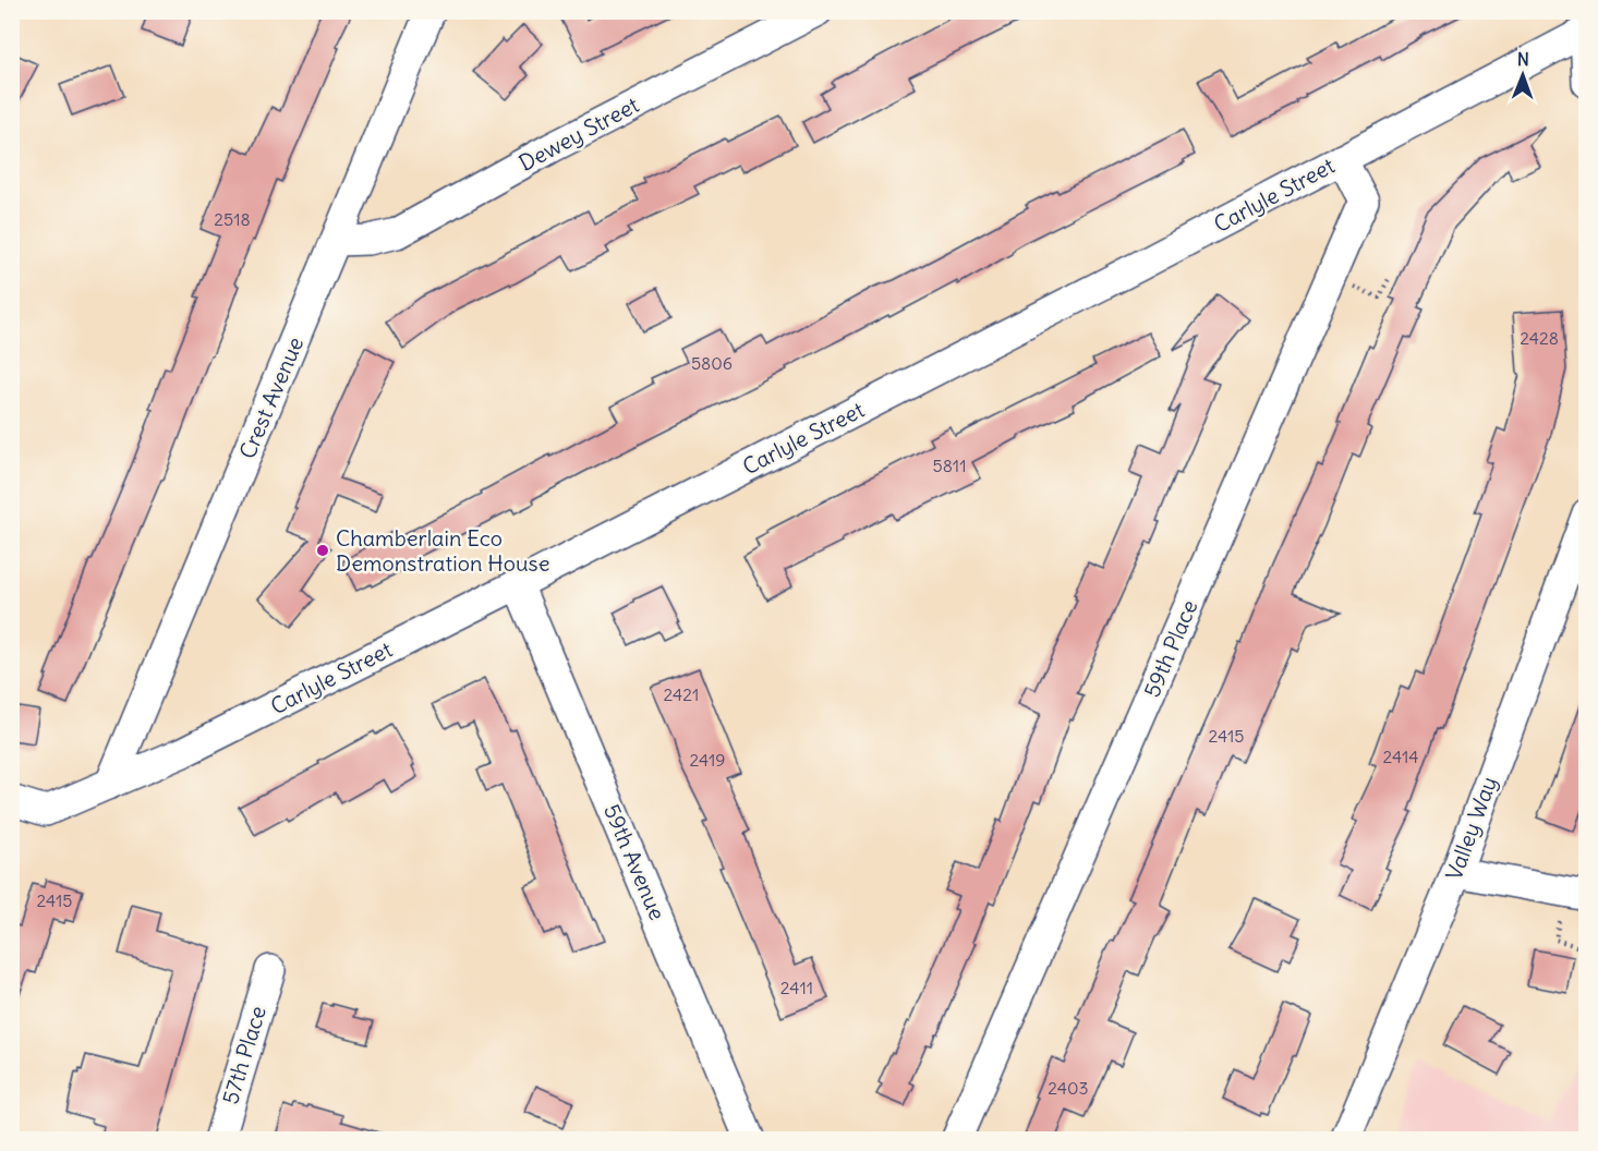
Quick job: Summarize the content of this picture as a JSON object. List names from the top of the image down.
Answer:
{
  "streets": {
    "street": [
      "Dewey Street",
      "Carlyle Street",
      "Crest Avenue",
      "59th Place",
      "Valley Way",
      "59th Avenue",
      "57th Place"
    ]
  },
  "crossings": [
    ["Dewey Street", "Crest Avenue"],
    ["Carlyle Street", "Crest Avenue"],
    ["Carlyle Street", "59th Place"],
    ["Carlyle Street", "59th Avenue"]
  ],
  "places": ["Chamberlain Eco Demonstration House"],
  "house_numbers": [
    "2518",
    "2428",
    "5806",
    "5811",
    "2421",
    "2415",
    "2414",
    "2419",
    "2415",
    "2411",
    "2403"
  ],
  "north": "top"
}
